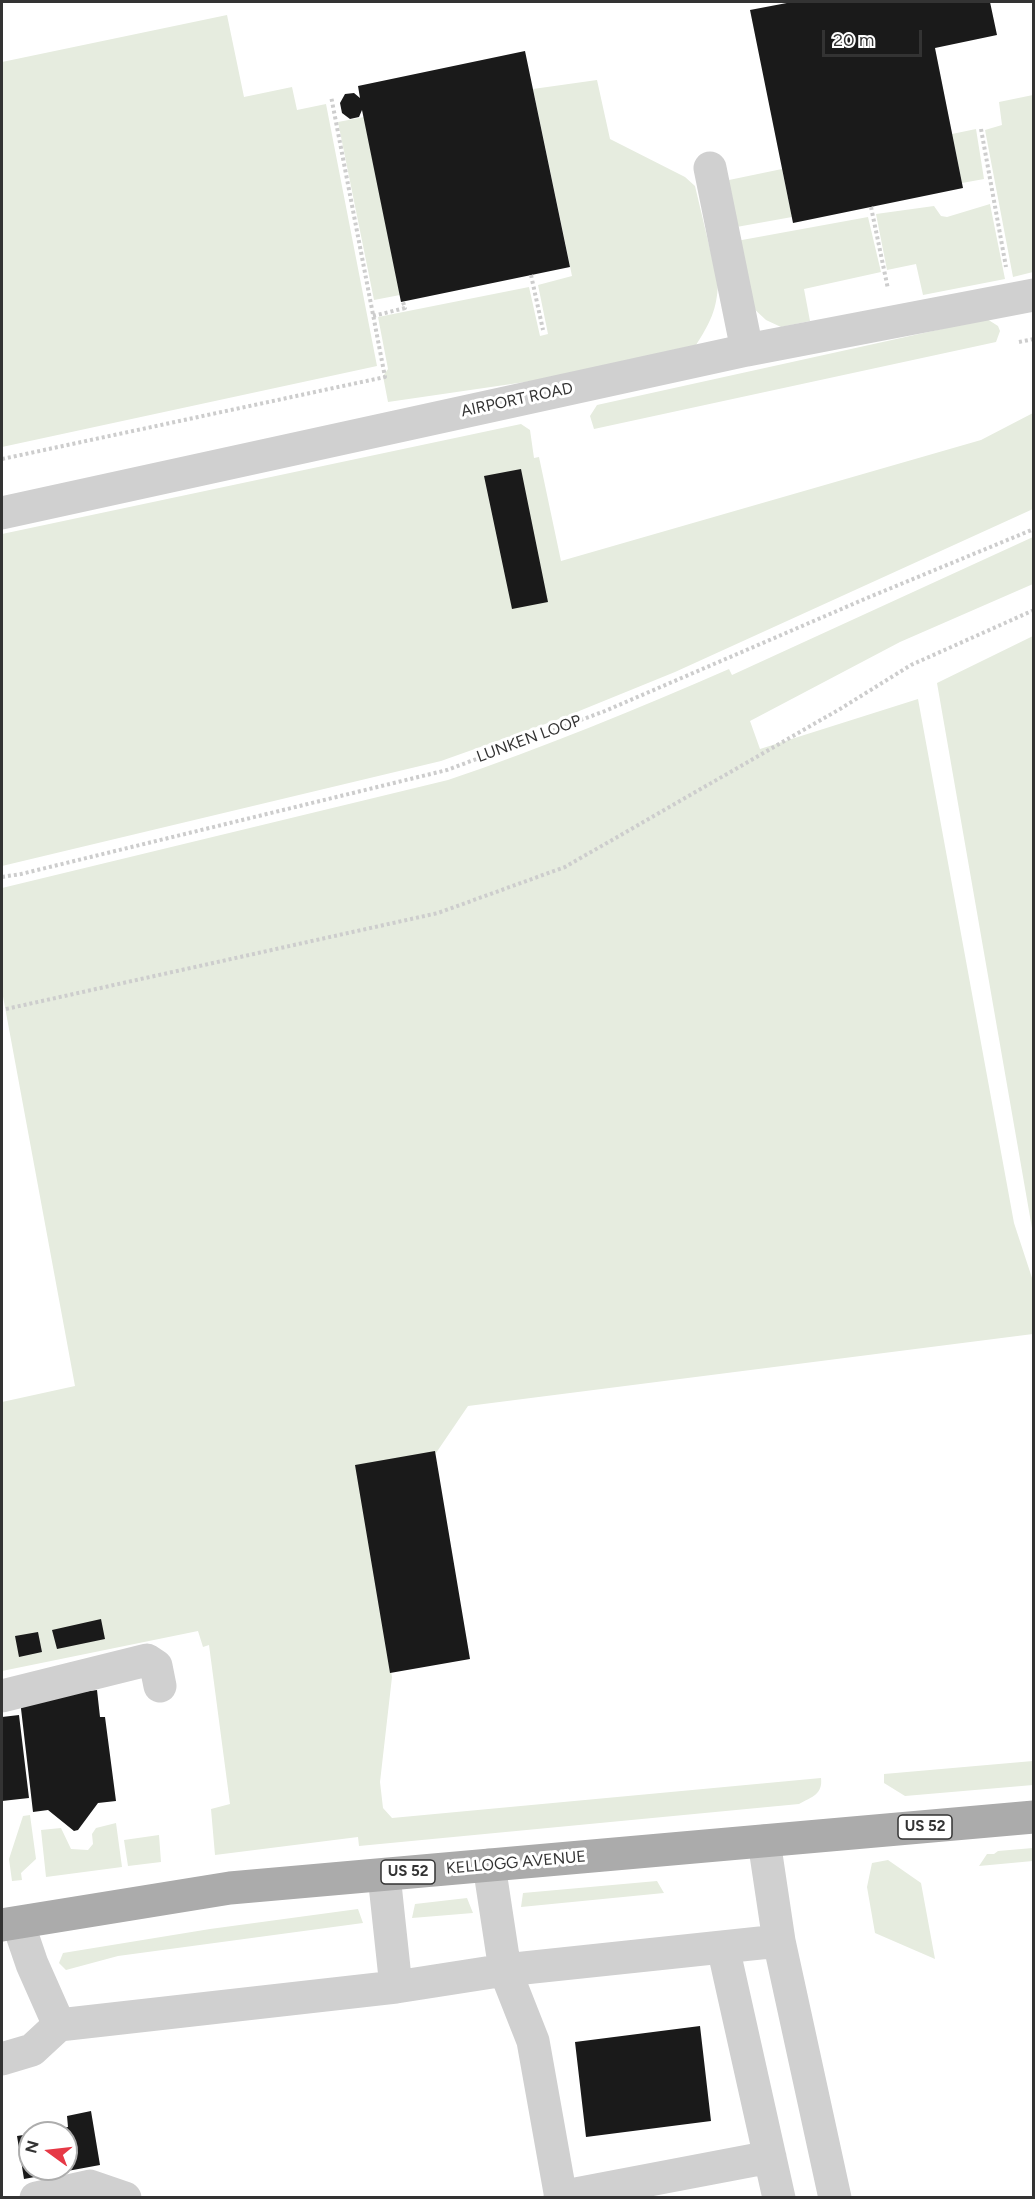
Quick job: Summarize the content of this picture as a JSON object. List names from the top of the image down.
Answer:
{
  "streets": {
    "main road": ["US 52", "KELLOGG AVENUE"],
    "lane": ["AIRPORT ROAD"],
    "path": ["LUNKEN LOOP"]
  },
  "scale_bar": "20 m",
  "north": "left"
}
